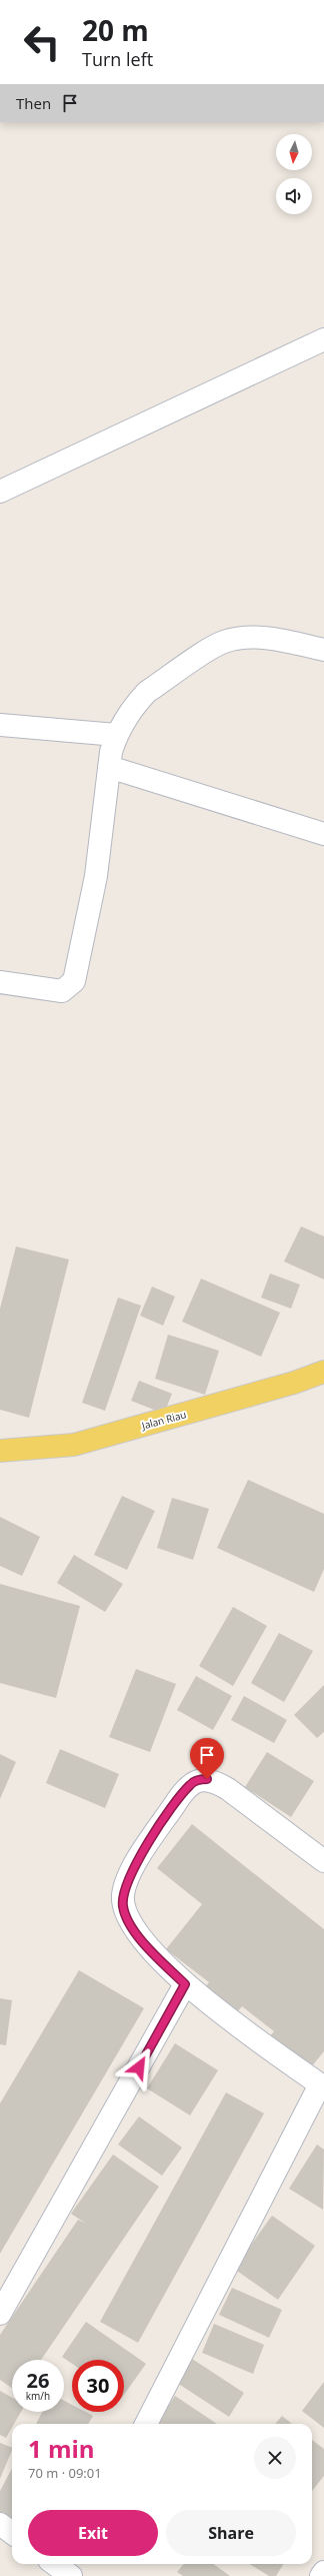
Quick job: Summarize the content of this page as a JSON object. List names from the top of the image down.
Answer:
{
  "streets": {
    "main road": ["Jalan Riau"]
  },
  "north": "bottom",
  "page": {
    "turn": ["20 m", "Turn left"],
    "then": "Then",
    "speed": "26 km/h",
    "limit": "30",
    "heading": ["1 min", "70 m · 09:01"],
    "buttons": ["Exit", "Share"]
  }
}
